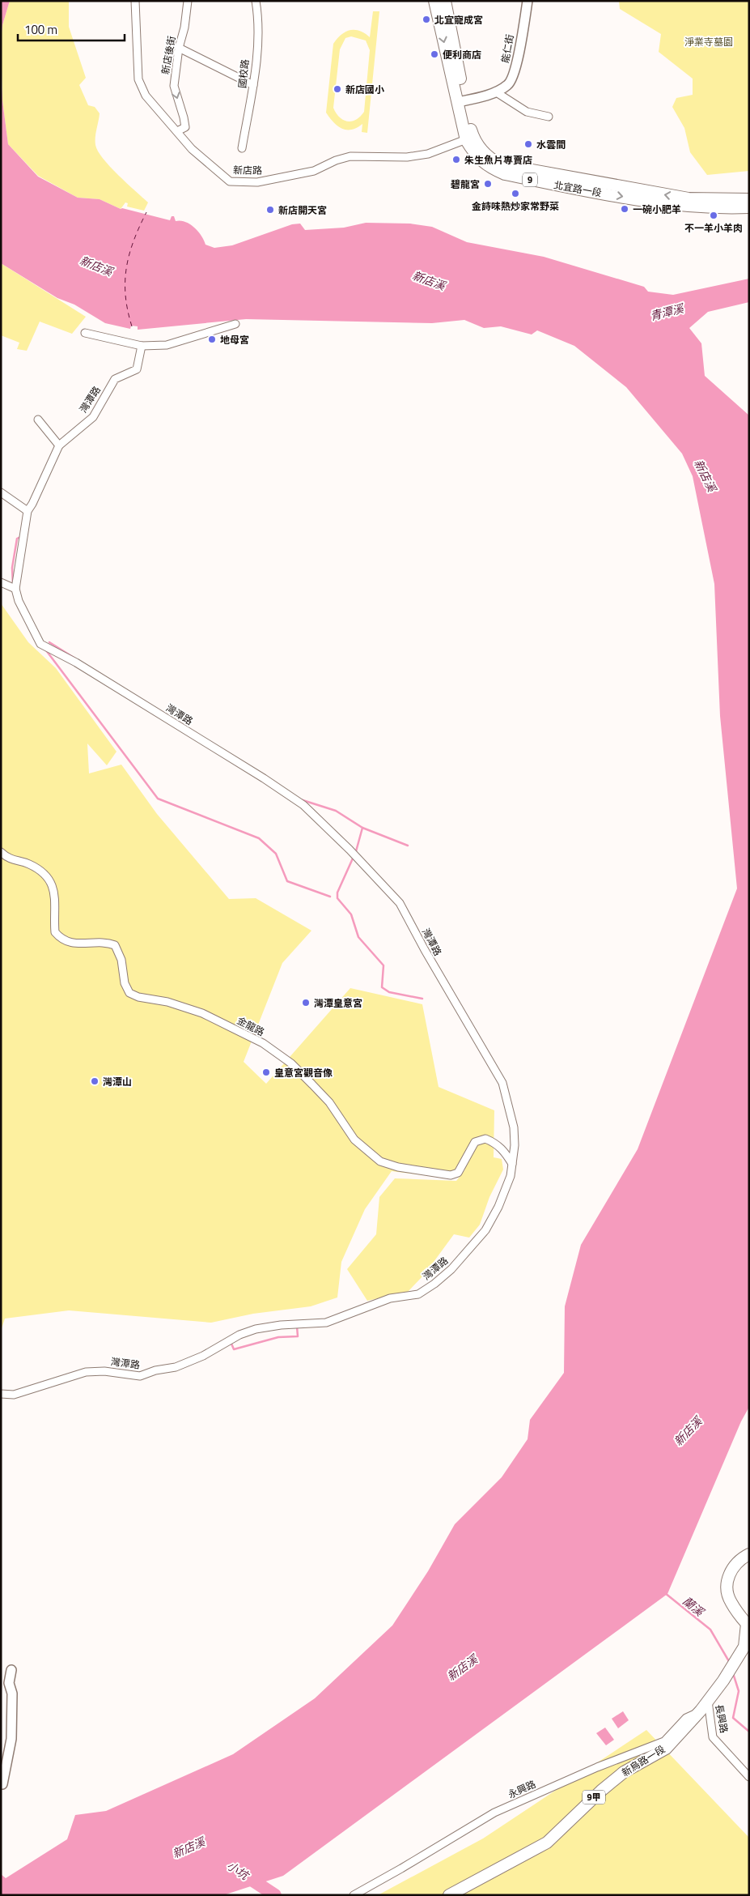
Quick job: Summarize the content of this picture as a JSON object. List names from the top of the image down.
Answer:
{
  "streets": {
    "main road": [
      "9",
      "北宜路一段",
      "新烏路一段",
      "9甲"
    ],
    "street": [
      "能仁街",
      "新店後街",
      "國校路",
      "新店路",
      "灣潭路",
      "金龍路",
      "長興路",
      "永興路"
    ]
  },
  "crossings": [
    ["能仁街", "北宜路一段"],
    ["新店後街", "新店路"],
    ["新店路", "北宜路一段"],
    ["灣潭路", "金龍路"],
    ["長興路", "新烏路一段"],
    ["新烏路一段", "永興路"]
  ],
  "one_way": ["新店後街"],
  "water": [
    "新店溪",
    "青潭溪",
    "蘭溪",
    "小坑"
  ],
  "parks": ["淨業寺墓園"],
  "places": [
    "北宜寵成宮",
    "便利商店",
    "新店國小",
    "水雲間",
    "朱生魚片專賣店",
    "碧龍宮",
    "金詩味熱炒家常野菜",
    "一碗小肥羊",
    "新店開天宮",
    "不一羊小羊肉",
    "地母宮",
    "灣潭皇意宮",
    "皇意宮觀音像",
    "灣潭山"
  ],
  "scale_bar": "100 m"
}
